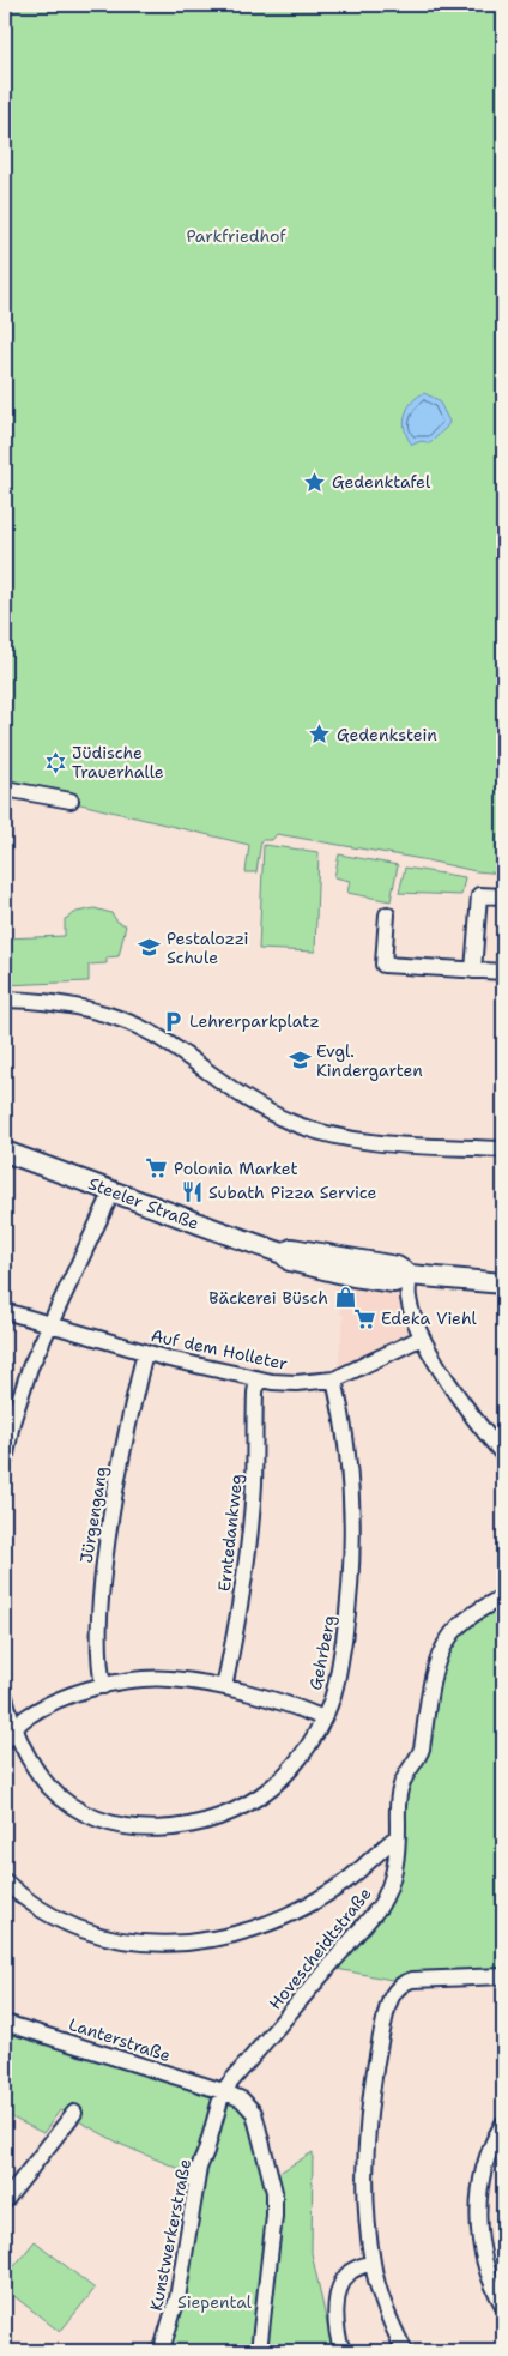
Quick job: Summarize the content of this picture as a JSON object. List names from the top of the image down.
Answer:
{
  "streets": {
    "main road": ["Steeler Straße"],
    "street": [
      "Auf dem Holleter",
      "Jürgengang",
      "Erntedankweg",
      "Gehrberg",
      "Hovescheidtstraße",
      "Lanterstraße",
      "Kunstwerkerstraße"
    ]
  },
  "crossings": [
    ["Auf dem Holleter", "Jürgengang"],
    ["Auf dem Holleter", "Erntedankweg"],
    ["Auf dem Holleter", "Gehrberg"],
    ["Hovescheidtstraße", "Lanterstraße"],
    ["Hovescheidtstraße", "Kunstwerkerstraße"],
    ["Lanterstraße", "Kunstwerkerstraße"]
  ],
  "parks": ["Parkfriedhof", "Siepental"],
  "places": {
    "place": ["Gedenktafel", "Gedenkstein"],
    "synagogue": ["Jüdische Trauerhalle"],
    "school or university": ["Pestalozzi Schule", "Evgl. Kindergarten"],
    "parking": ["Lehrerparkplatz"],
    "supermarket": ["Polonia Market", "Edeka Viehl"],
    "restaurant": ["Subath Pizza Service"],
    "shop": ["Bäckerei Büsch"]
  }
}
